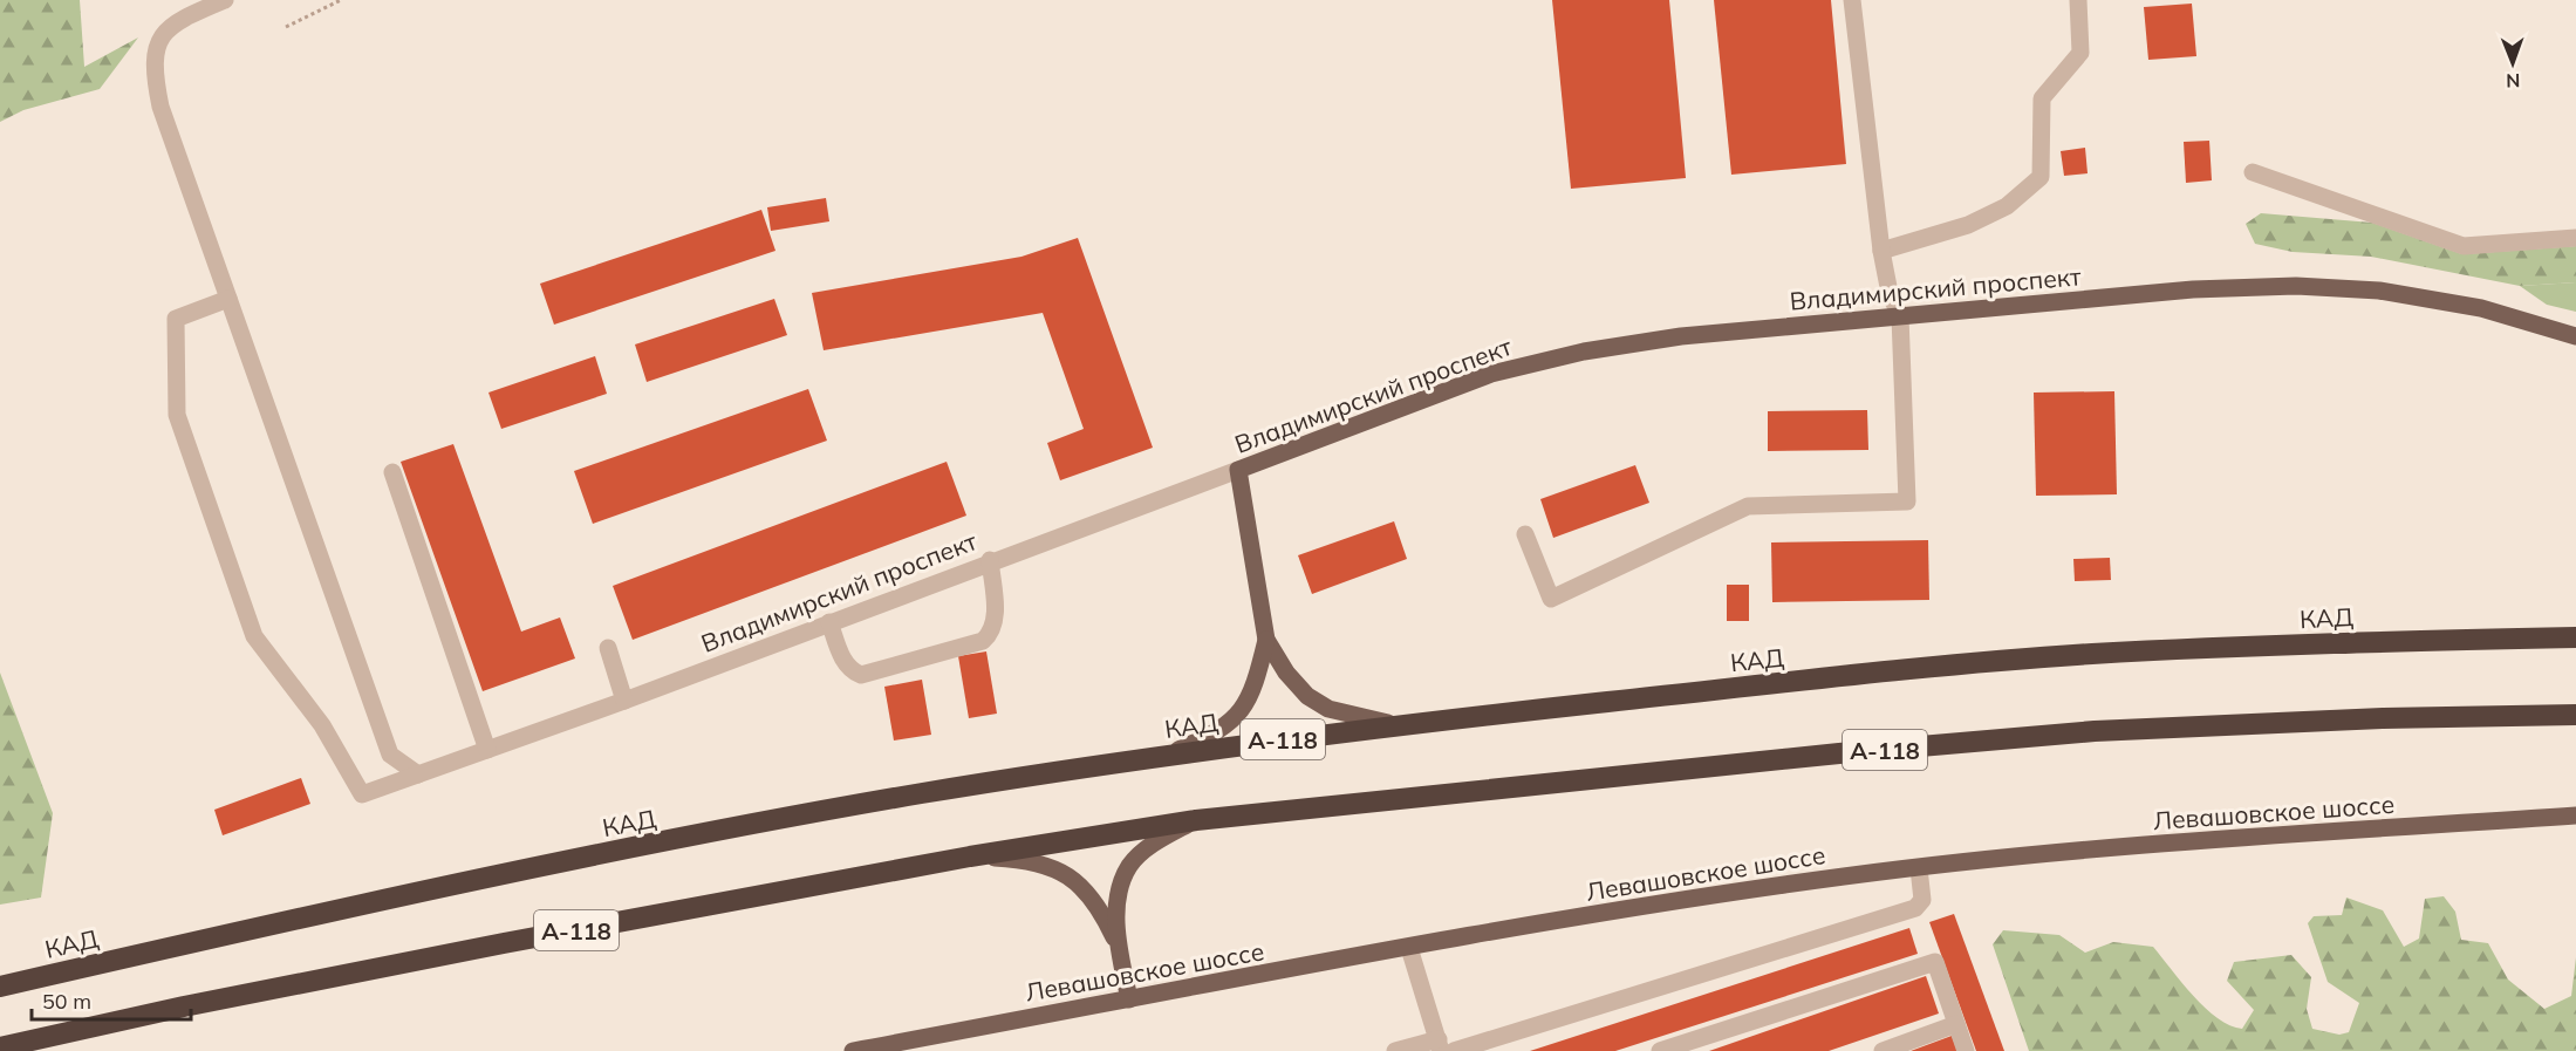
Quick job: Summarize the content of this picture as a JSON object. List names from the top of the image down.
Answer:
{
  "streets": {
    "highway": ["КАД", "А-118"],
    "main road": ["Владимирский проспект", "Левашовское шоссе"]
  },
  "scale_bar": "50 m",
  "north": "bottom"
}
